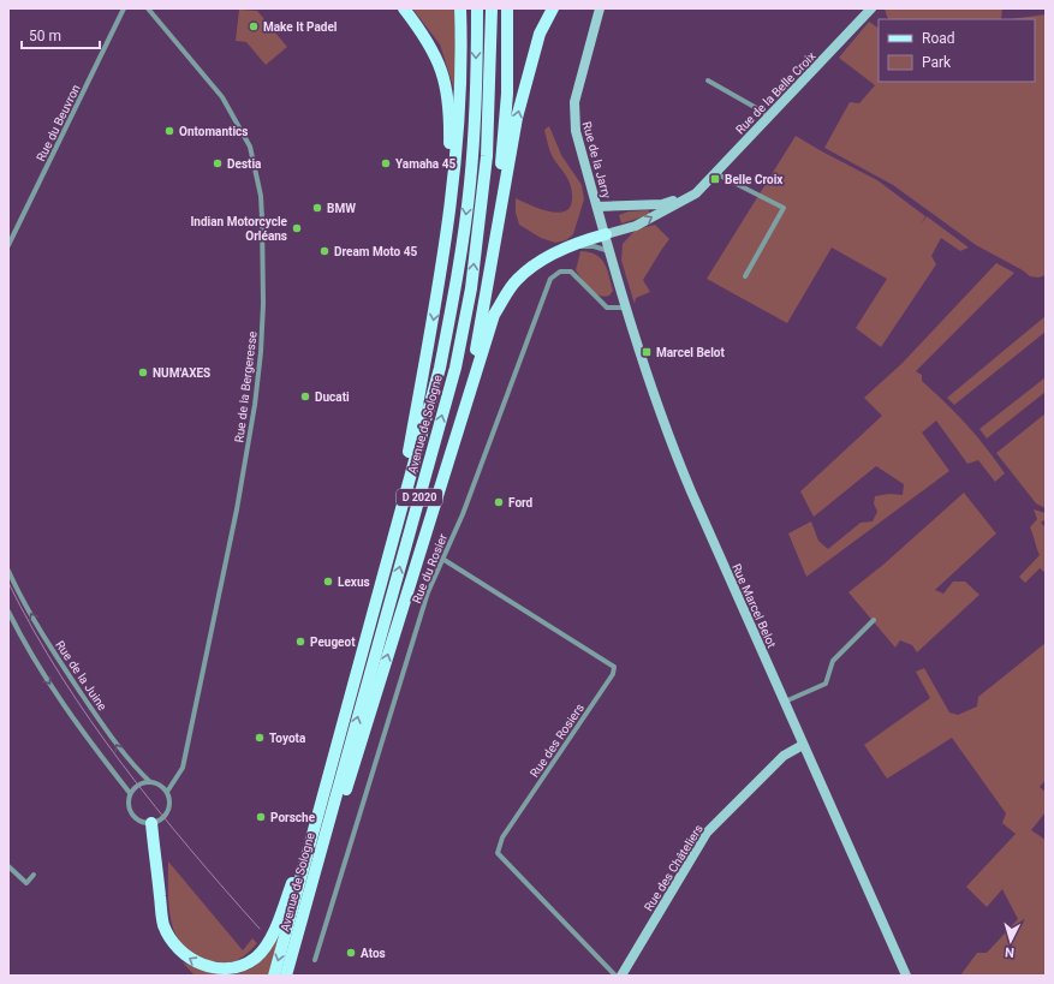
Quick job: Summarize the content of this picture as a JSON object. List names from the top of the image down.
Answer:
{
  "streets": {
    "main road": [
      "Rue de la Belle Croix",
      "Rue de la Jarry",
      "Avenue de Sologne",
      "D 2020",
      "Rue Marcel Belot",
      "Rue des Châteliers"
    ],
    "street": [
      "Rue du Beuvron",
      "Rue de la Bergeresse",
      "Rue du Rosier",
      "Rue de la Juine",
      "Rue des Rosiers"
    ]
  },
  "crossings": [
    ["Rue de la Belle Croix", "Rue de la Jarry"],
    ["Rue de la Belle Croix", "Rue Marcel Belot"],
    ["Rue de la Jarry", "Rue Marcel Belot"],
    ["Rue de la Bergeresse", "Rue de la Juine"],
    ["Rue du Rosier", "Rue Marcel Belot"],
    ["Rue du Rosier", "Rue des Rosiers"],
    ["Rue Marcel Belot", "Rue des Châteliers"]
  ],
  "places": {
    "other": [
      "Make It Padel",
      "Ontomantics",
      "Destia",
      "Yamaha 45",
      "BMW",
      "Indian Motorcycle Orléans",
      "Dream Moto 45",
      "NUM'AXES",
      "Ducati",
      "Ford",
      "Lexus",
      "Peugeot",
      "Toyota",
      "Porsche",
      "Atos"
    ],
    "transit": ["Belle Croix", "Marcel Belot"]
  },
  "legend": ["Road", "Park"],
  "scale_bar": "50 m",
  "north": "bottom"
}
